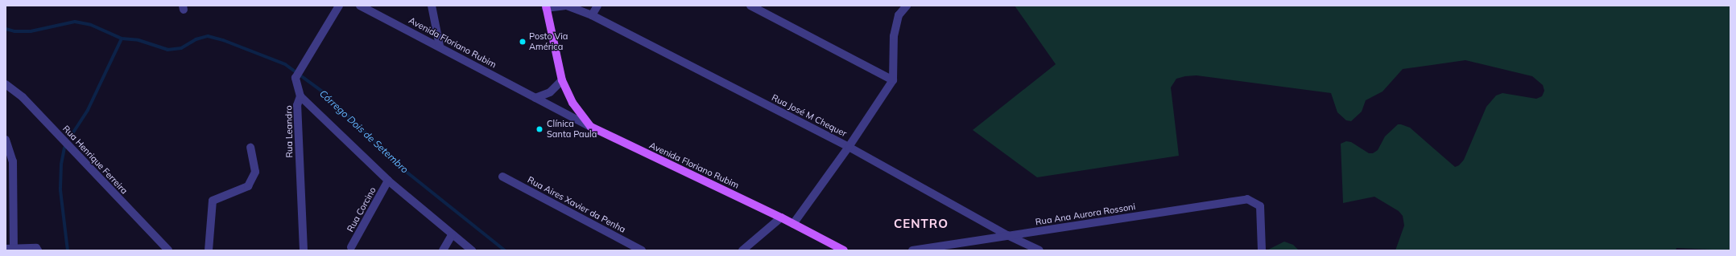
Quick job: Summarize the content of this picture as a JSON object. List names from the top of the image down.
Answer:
{
  "streets": {
    "main road": ["Avenida Floriano Rubim"],
    "street": [
      "Rua José M Chequer",
      "Rua Leandro",
      "Rua Henrique Ferreira",
      "Rua Aires Xavier da Penha",
      "Rua Corcino",
      "Rua Ana Aurora Rossoni"
    ]
  },
  "crossings": [
    ["Rua José M Chequer", "Rua Ana Aurora Rossoni"]
  ],
  "districts": ["CENTRO"],
  "water": ["Córrego Dois de Setembro"],
  "places": ["Posto Via América", "Clínica Santa Paula"]
}
